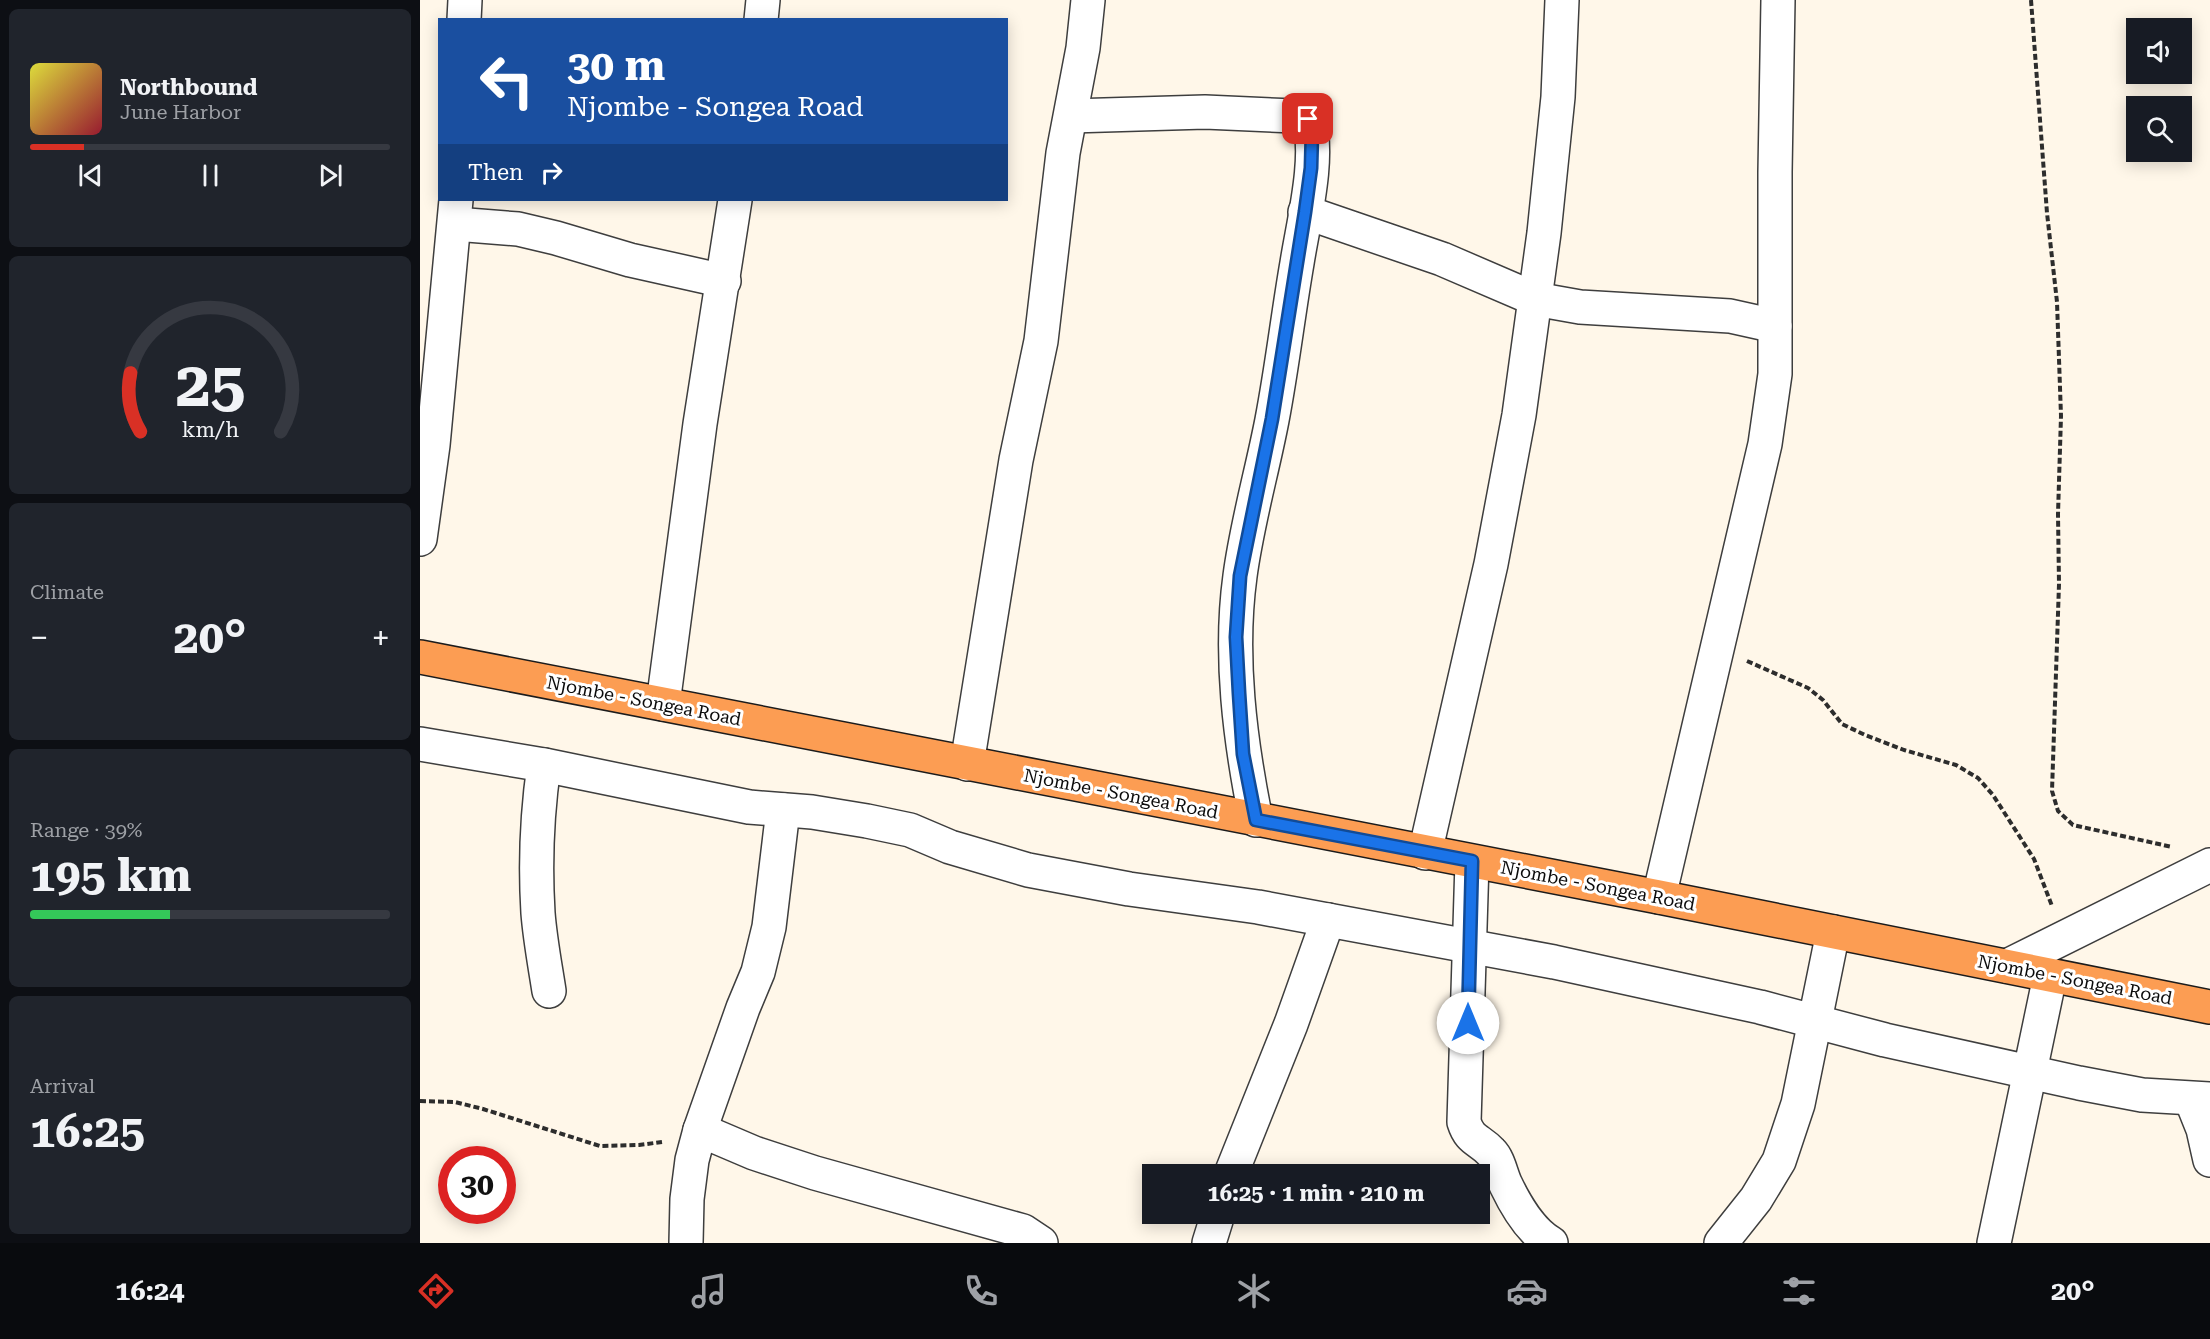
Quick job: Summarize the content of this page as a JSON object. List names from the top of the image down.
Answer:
{
  "streets": {
    "highway": ["Njombe - Songea Road"]
  },
  "page": {
    "turn": ["30 m", "Njombe - Songea Road"],
    "song": ["Northbound", "June Harbor"],
    "then": "Then",
    "tile": [
      "Climate",
      ["Range · 39%", "195 km"],
      ["Arrival", "16:25"]
    ],
    "heat": ["−", "20°", "+"],
    "limit": "30",
    "trip": "16:25 · 1 min · 210 m",
    "tabs": ["16:24", "20°"],
    "gauge": ["25", "km/h"]
  }
}
